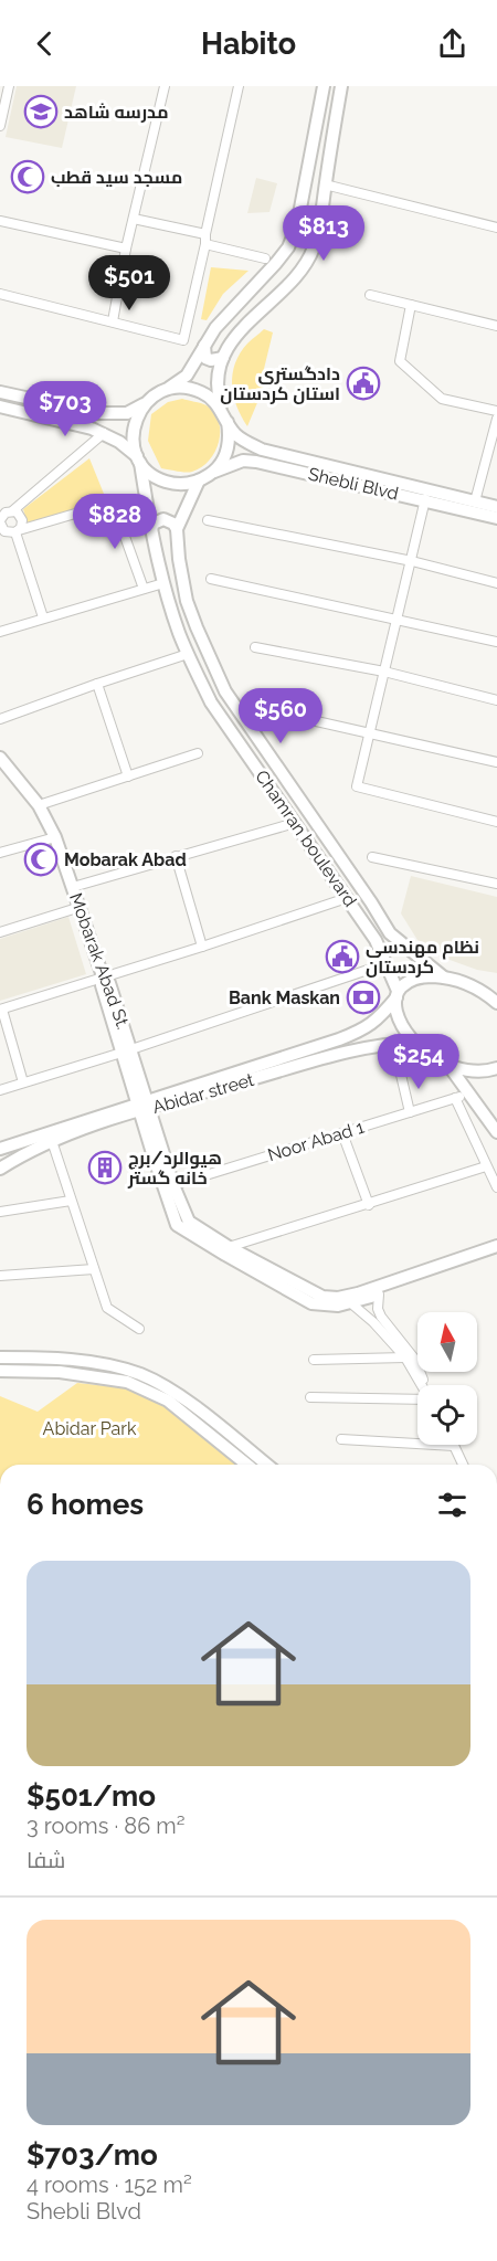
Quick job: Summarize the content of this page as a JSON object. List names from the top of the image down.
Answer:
{
  "streets": {
    "main road": [
      "Shebli Blvd",
      "Chamran boulevard",
      "Mobarak Abad St.",
      "Abidar street"
    ],
    "street": ["Noor Abad 1"]
  },
  "crossings": [
    ["Shebli Blvd", "Chamran boulevard"],
    ["Chamran boulevard", "Abidar street"],
    ["Mobarak Abad St.", "Abidar street"]
  ],
  "parks": ["Abidar Park"],
  "places": {
    "school or university": ["مدرسه شاهد"],
    "mosque": ["مسجد سید قطب", "Mobarak Abad"],
    "public building": ["دادگستری استان کردستان", "نظام مهندسی کردستان"],
    "bank": ["Bank Maskan"],
    "building": ["هیوالرد/برج خانه گستر"]
  },
  "north": "top",
  "page": {
    "header": "Habito",
    "price": [
      "$813",
      "$501",
      "$703",
      "$828",
      "$560",
      "$254"
    ],
    "heading": "6 homes",
    "list": [
      {
        "name": "$501/mo",
        "note": "3 rooms · 86 m² · شفا"
      },
      {
        "name": "$703/mo",
        "note": "4 rooms · 152 m² · Shebli Blvd"
      }
    ]
  }
}
